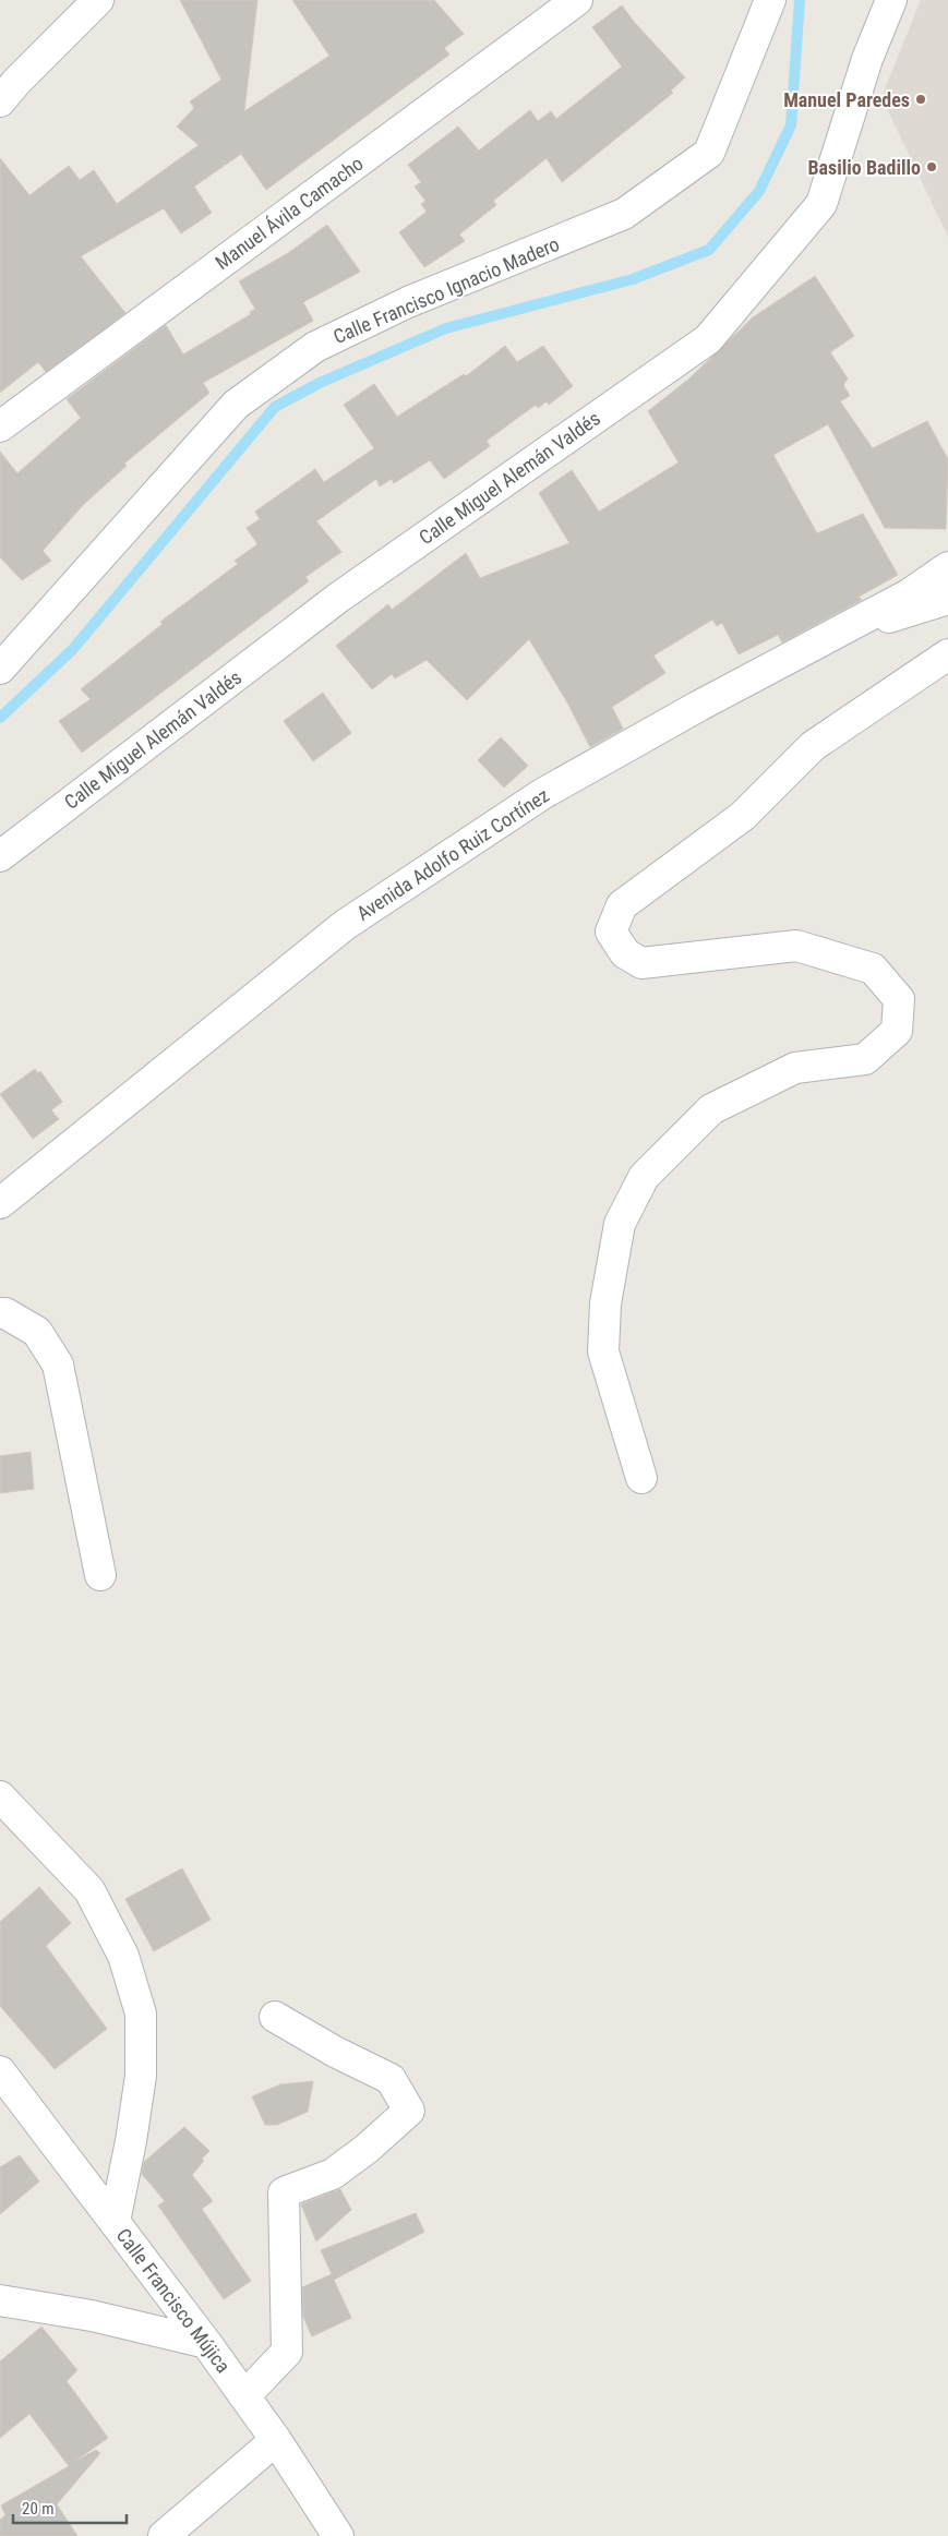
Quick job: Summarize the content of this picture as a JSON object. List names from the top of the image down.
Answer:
{
  "streets": {
    "street": [
      "Manuel Ávila Camacho",
      "Calle Francisco Ignacio Madero",
      "Calle Miguel Alemán Valdés",
      "Avenida Adolfo Ruiz Cortínez",
      "Calle Francisco Mújica"
    ]
  },
  "places": ["Manuel Paredes", "Basilio Badillo"],
  "scale_bar": "20 m"
}
